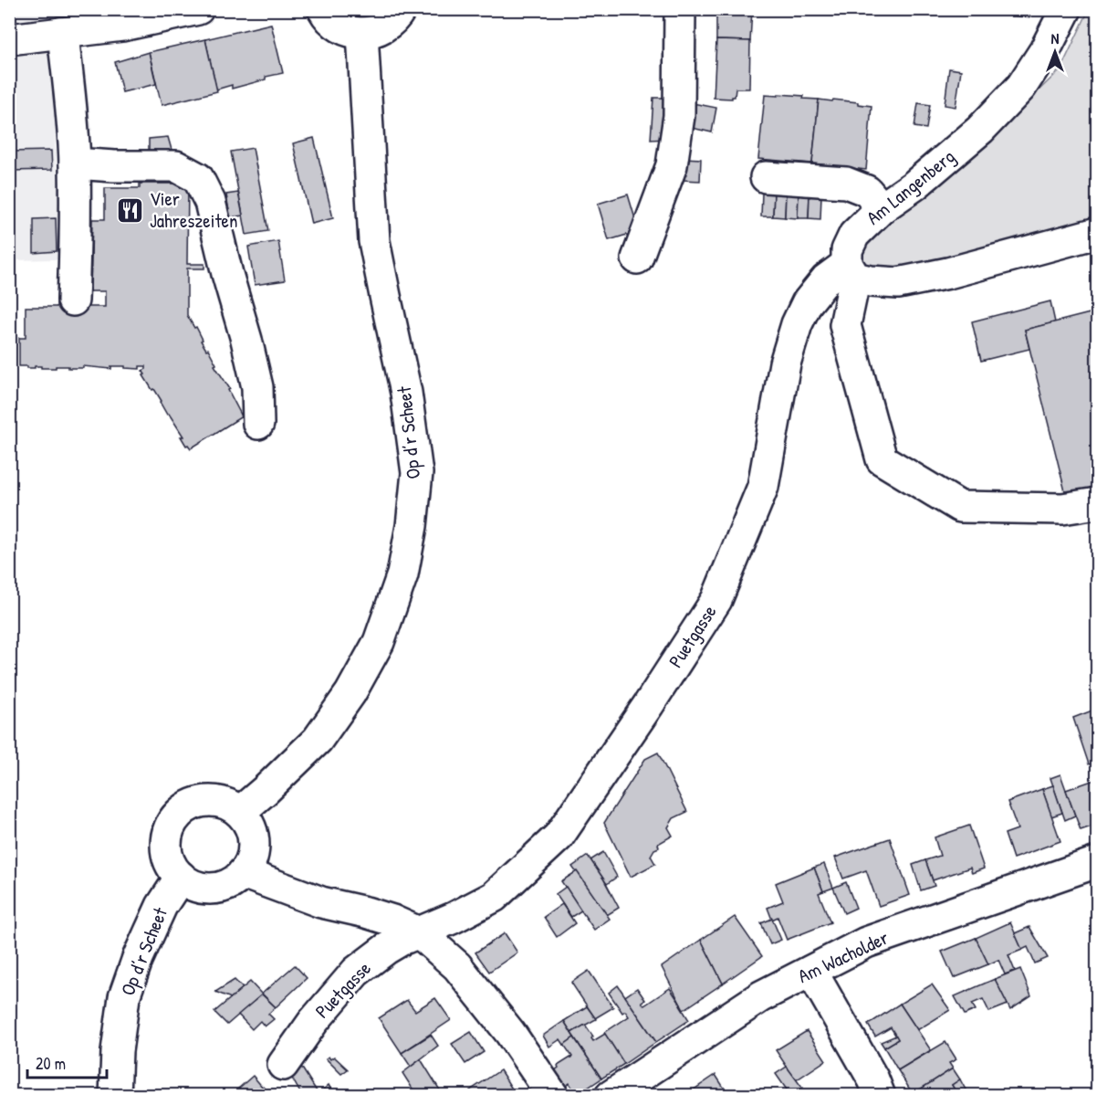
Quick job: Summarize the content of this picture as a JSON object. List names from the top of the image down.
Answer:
{
  "streets": {
    "street": [
      "Am Langenberg",
      "Op d’r Scheet",
      "Puetgasse",
      "Am Wacholder"
    ]
  },
  "crossings": [
    ["Am Langenberg", "Puetgasse"]
  ],
  "places": {
    "restaurant": ["Vier Jahreszeiten"]
  },
  "scale_bar": "20 m",
  "north": "top"
}
